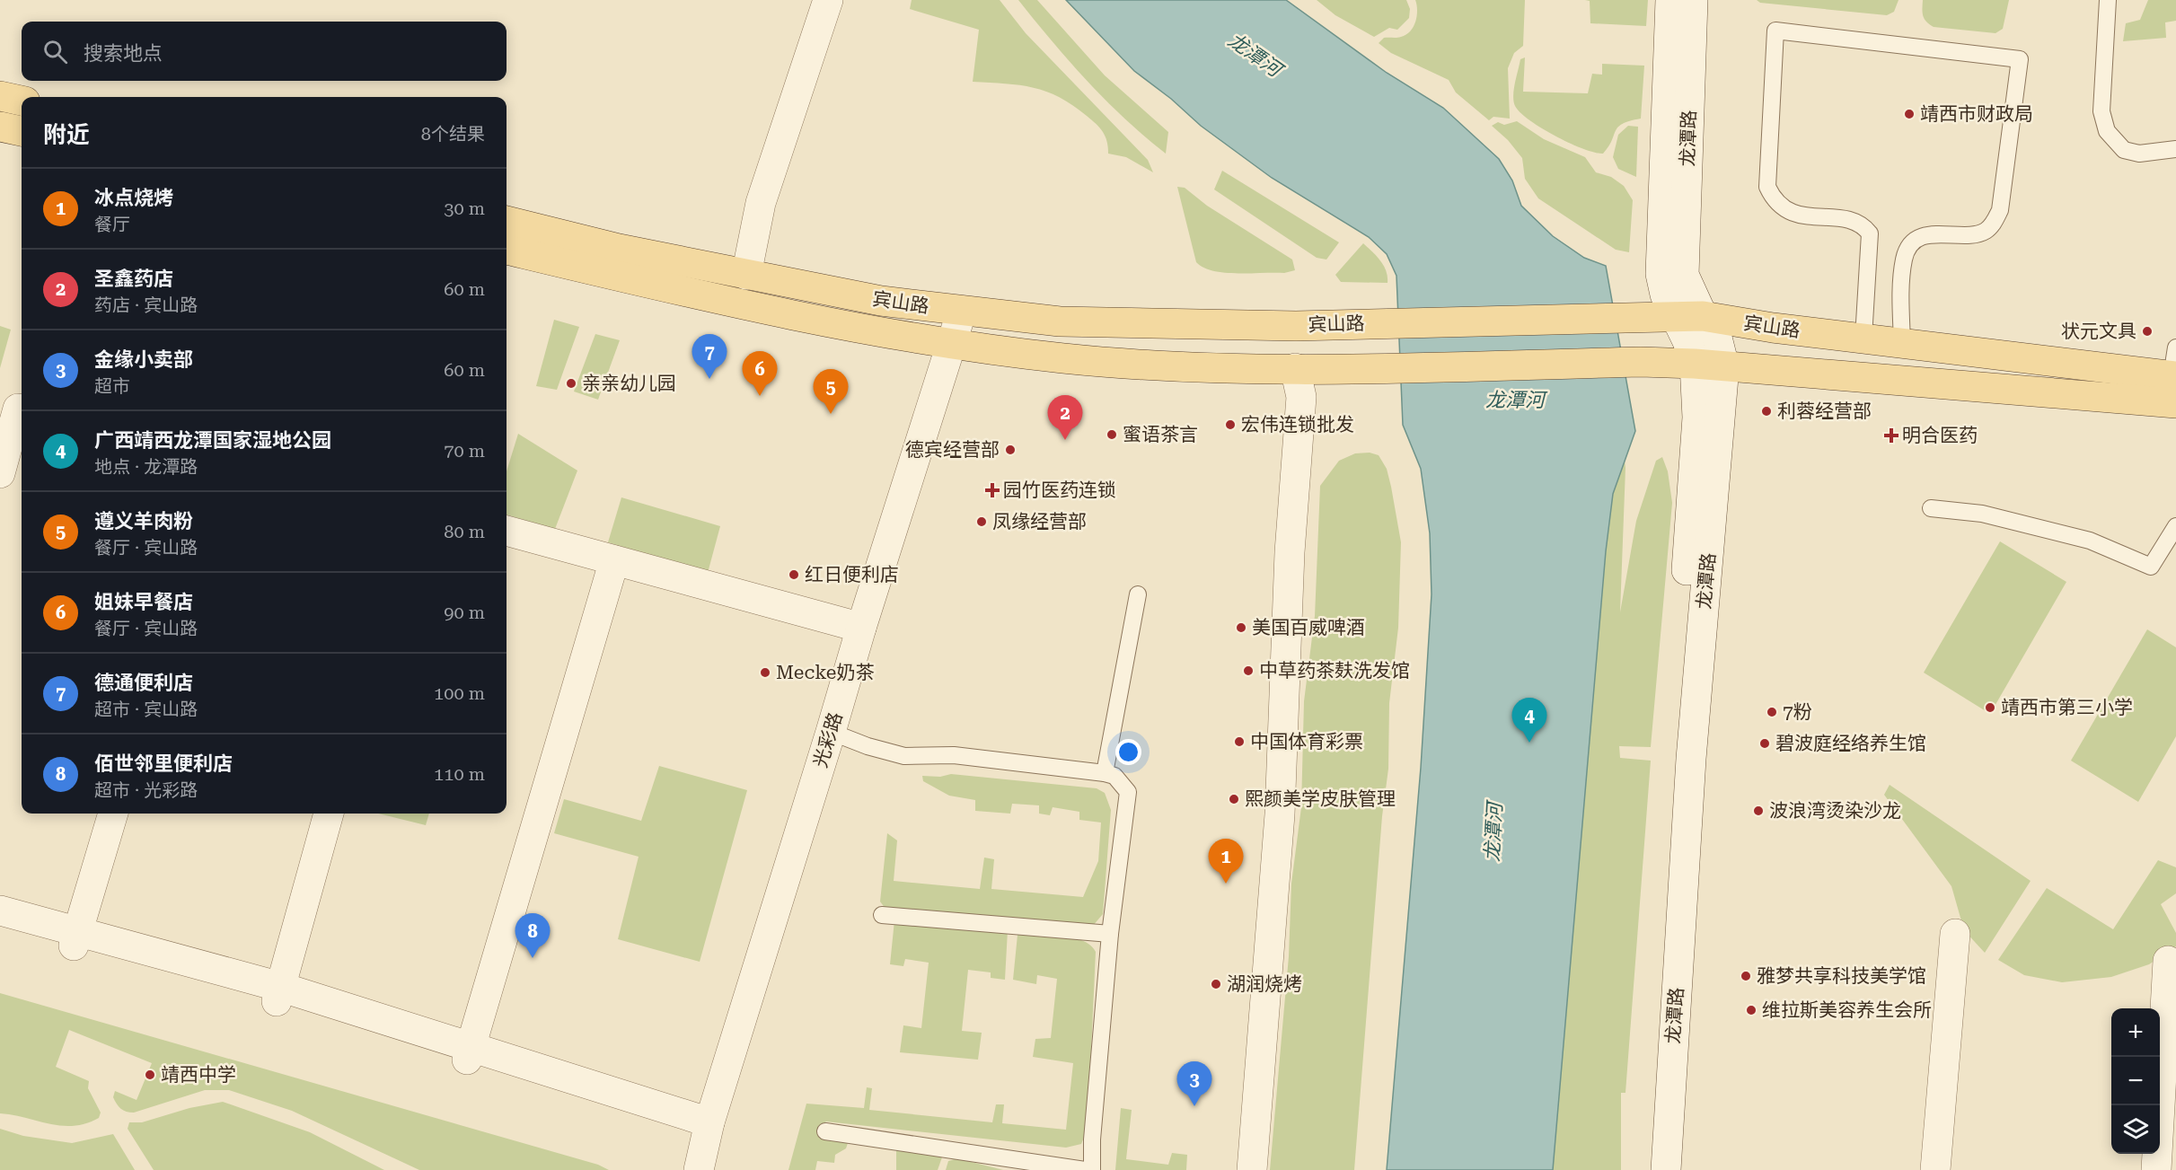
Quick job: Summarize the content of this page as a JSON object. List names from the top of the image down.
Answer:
{
  "streets": {
    "main road": ["宾山路"],
    "street": ["龙潭路", "光彩路"]
  },
  "crossings": [
    ["龙潭路", "宾山路"],
    ["宾山路", "光彩路"]
  ],
  "water": ["龙潭河"],
  "places": {
    "other": [
      "靖西市财政局",
      "状元文具",
      "亲亲幼儿园",
      "利蓉经营部",
      "宏伟连锁批发",
      "蜜语茶言",
      "德宾经营部",
      "凤缘经营部",
      "红日便利店",
      "美国百威啤酒",
      "中草药茶麸洗发馆",
      "Mecke奶茶",
      "靖西市第三小学",
      "7粉",
      "中国体育彩票",
      "碧波庭经络养生馆",
      "熙颜美学皮肤管理",
      "波浪湾烫染沙龙",
      "雅梦共享科技美学馆",
      "湖润烧烤",
      "维拉斯美容养生会所",
      "靖西中学"
    ],
    "health": ["明合医药", "园竹医药连锁"]
  },
  "page": {
    "search": "搜索地点",
    "heading": ["附近", "8个结果"],
    "list": [
      {
        "mark": "1",
        "name": "冰点烧烤",
        "note": "餐厅",
        "value": "30 m"
      },
      {
        "mark": "2",
        "name": "圣鑫药店",
        "note": "药店 · 宾山路",
        "value": "60 m"
      },
      {
        "mark": "3",
        "name": "金缘小卖部",
        "note": "超市",
        "value": "60 m"
      },
      {
        "mark": "4",
        "name": "广西靖西龙潭国家湿地公园",
        "note": "地点 · 龙潭路",
        "value": "70 m"
      },
      {
        "mark": "5",
        "name": "遵义羊肉粉",
        "note": "餐厅 · 宾山路",
        "value": "80 m"
      },
      {
        "mark": "6",
        "name": "姐妹早餐店",
        "note": "餐厅 · 宾山路",
        "value": "90 m"
      },
      {
        "mark": "7",
        "name": "德通便利店",
        "note": "超市 · 宾山路",
        "value": "100 m"
      },
      {
        "mark": "8",
        "name": "佰世邻里便利店",
        "note": "超市 · 光彩路",
        "value": "110 m"
      }
    ],
    "pins": [
      "7",
      "6",
      "5",
      "2",
      "4",
      "1",
      "8",
      "3"
    ],
    "map_buttons": ["+", "−"]
  }
}
